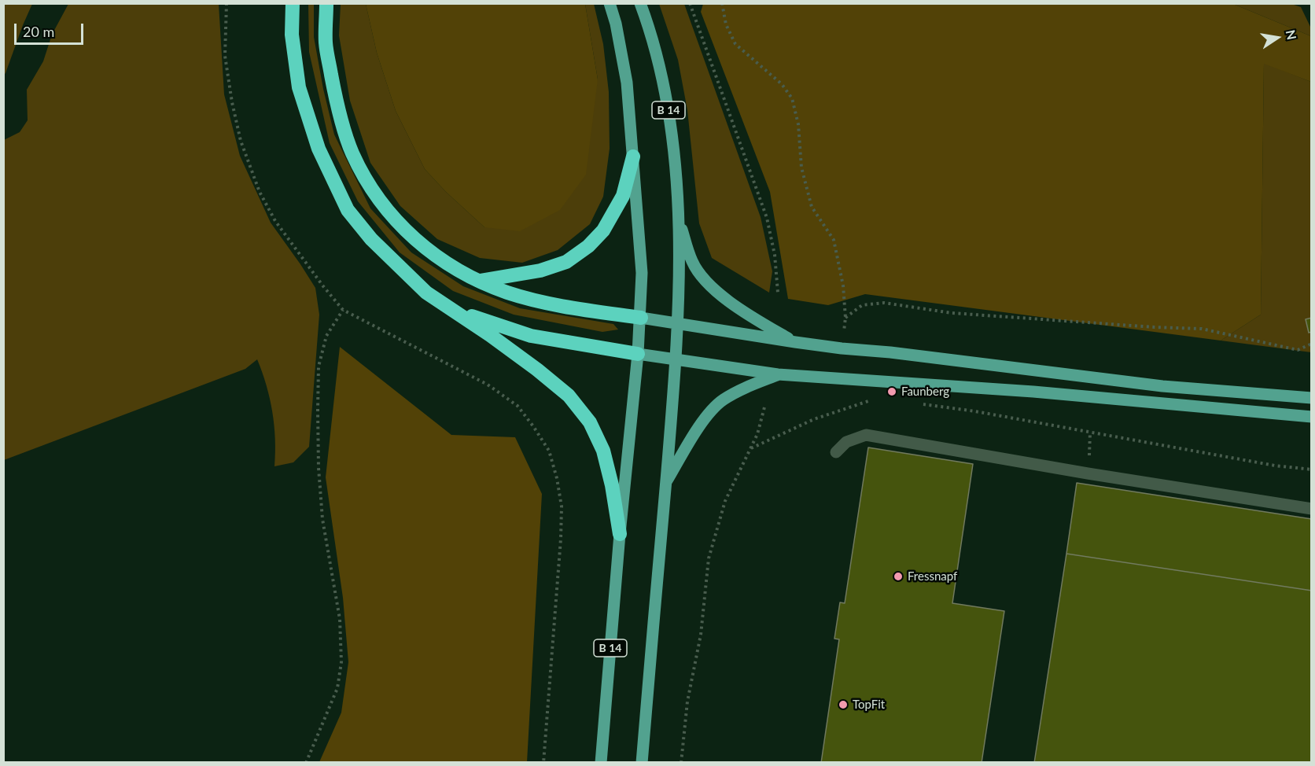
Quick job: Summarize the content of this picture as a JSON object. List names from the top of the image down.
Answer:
{
  "streets": {
    "main road": ["B 14"]
  },
  "places": ["Faunberg", "Fressnapf", "TopFit"],
  "scale_bar": "20 m",
  "north": "right"
}
